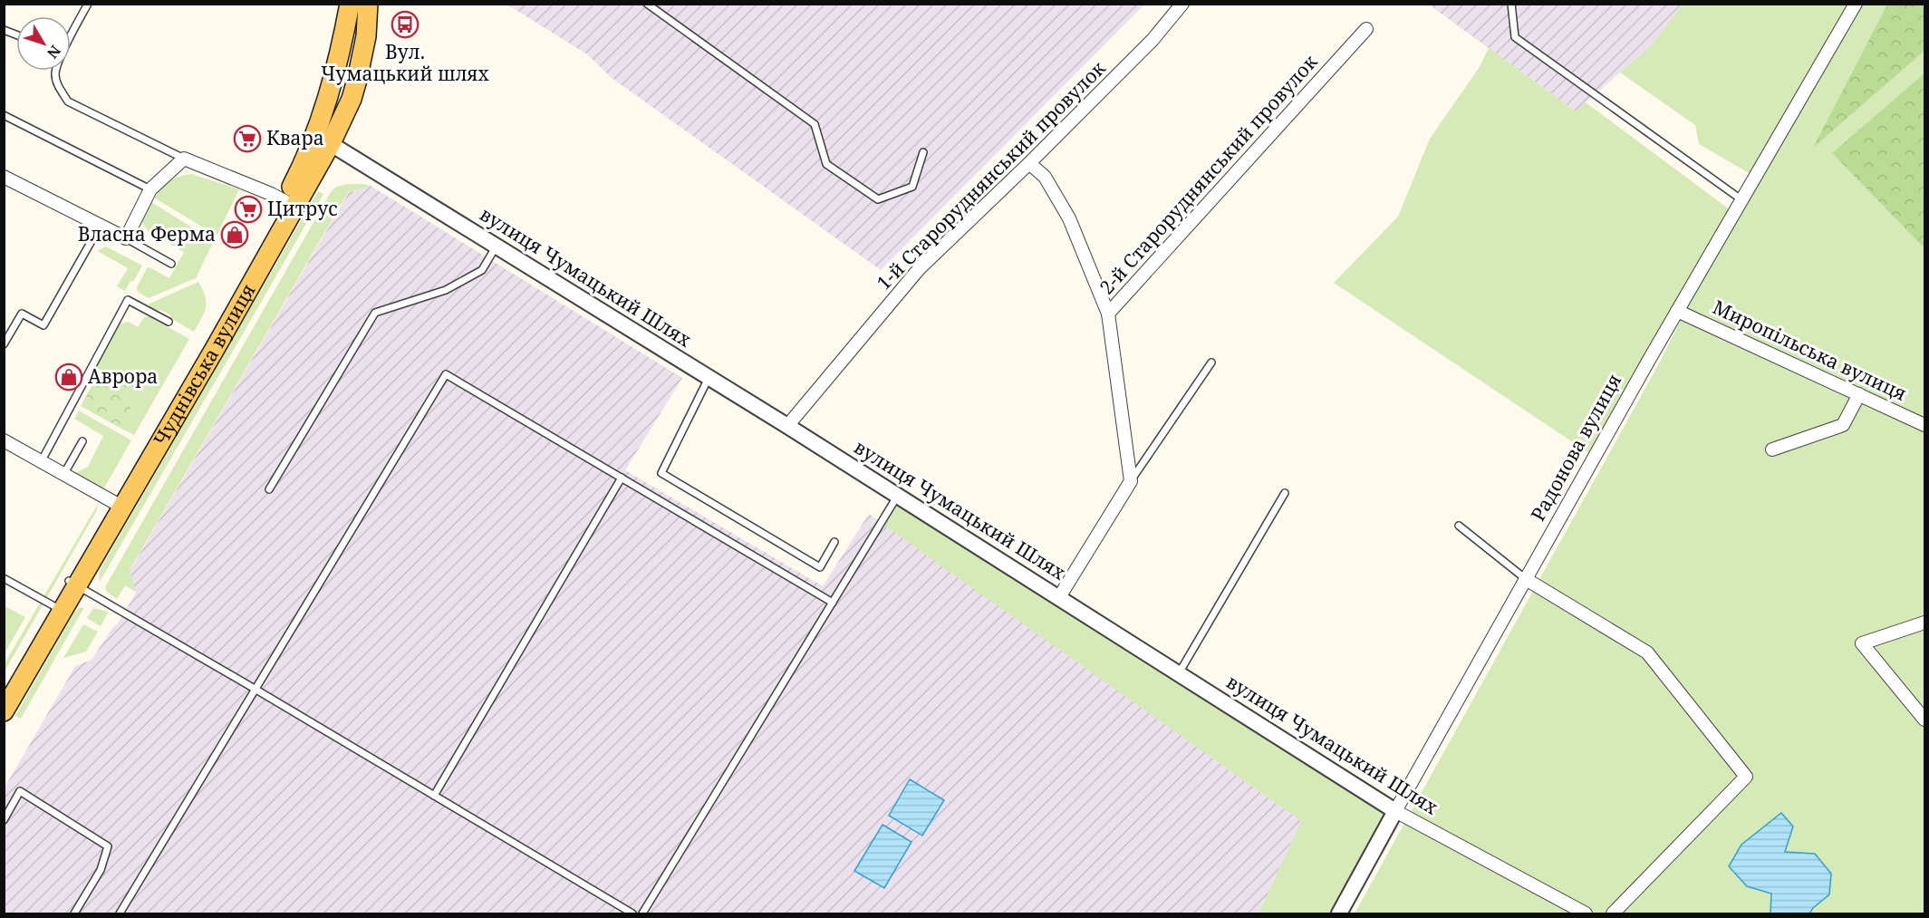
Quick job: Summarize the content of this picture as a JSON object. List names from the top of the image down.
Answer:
{
  "streets": {
    "main road": ["Чуднівська вулиця"],
    "street": [
      "2-й Староруднянський провулок",
      "1-й Староруднянський провулок",
      "вулиця Чумацький Шлях",
      "Миропільська вулиця",
      "Радонова вулиця"
    ]
  },
  "crossings": [
    ["1-й Староруднянський провулок", "вулиця Чумацький Шлях"],
    ["вулиця Чумацький Шлях", "Чуднівська вулиця"],
    ["вулиця Чумацький Шлях", "Радонова вулиця"],
    ["Миропільська вулиця", "Радонова вулиця"]
  ],
  "places": {
    "bus stop": ["Вул. Чумацький шлях"],
    "supermarket": ["Квара", "Цитрус"],
    "shop": ["Власна Ферма", "Аврора"]
  },
  "north": "bottom right"
}
